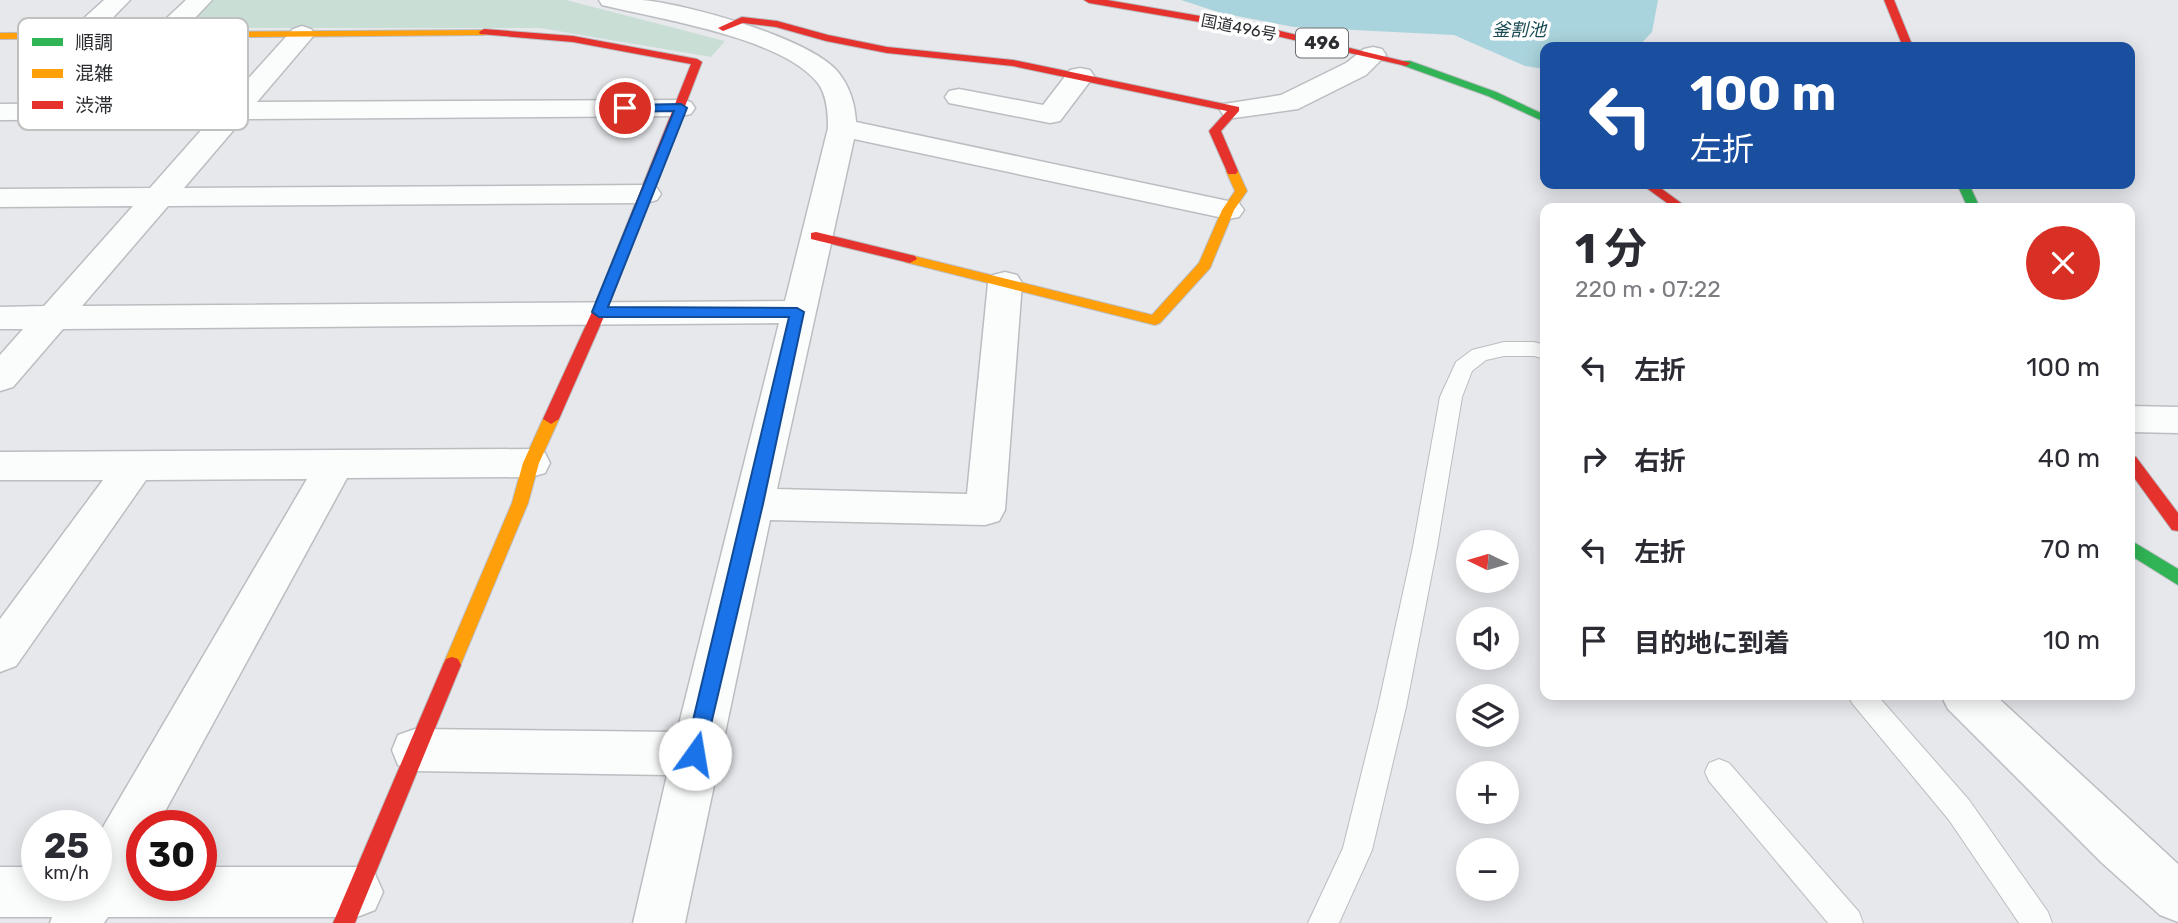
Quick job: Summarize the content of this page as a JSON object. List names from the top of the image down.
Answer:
{
  "streets": {
    "main road": ["国道496号", "496"]
  },
  "water": ["釜割池"],
  "legend": ["順調", "混雑", "渋滞"],
  "north": "left",
  "page": {
    "turn": ["100 m", "左折"],
    "heading": ["1 分", "220 m · 07:22"],
    "list": [
      {
        "name": "左折",
        "value": "100 m"
      },
      {
        "name": "右折",
        "value": "40 m"
      },
      {
        "name": "左折",
        "value": "70 m"
      },
      {
        "name": "目的地に到着",
        "value": "10 m"
      }
    ],
    "map_buttons": ["+", "−"],
    "speed": "25 km/h",
    "limit": "30"
  }
}
